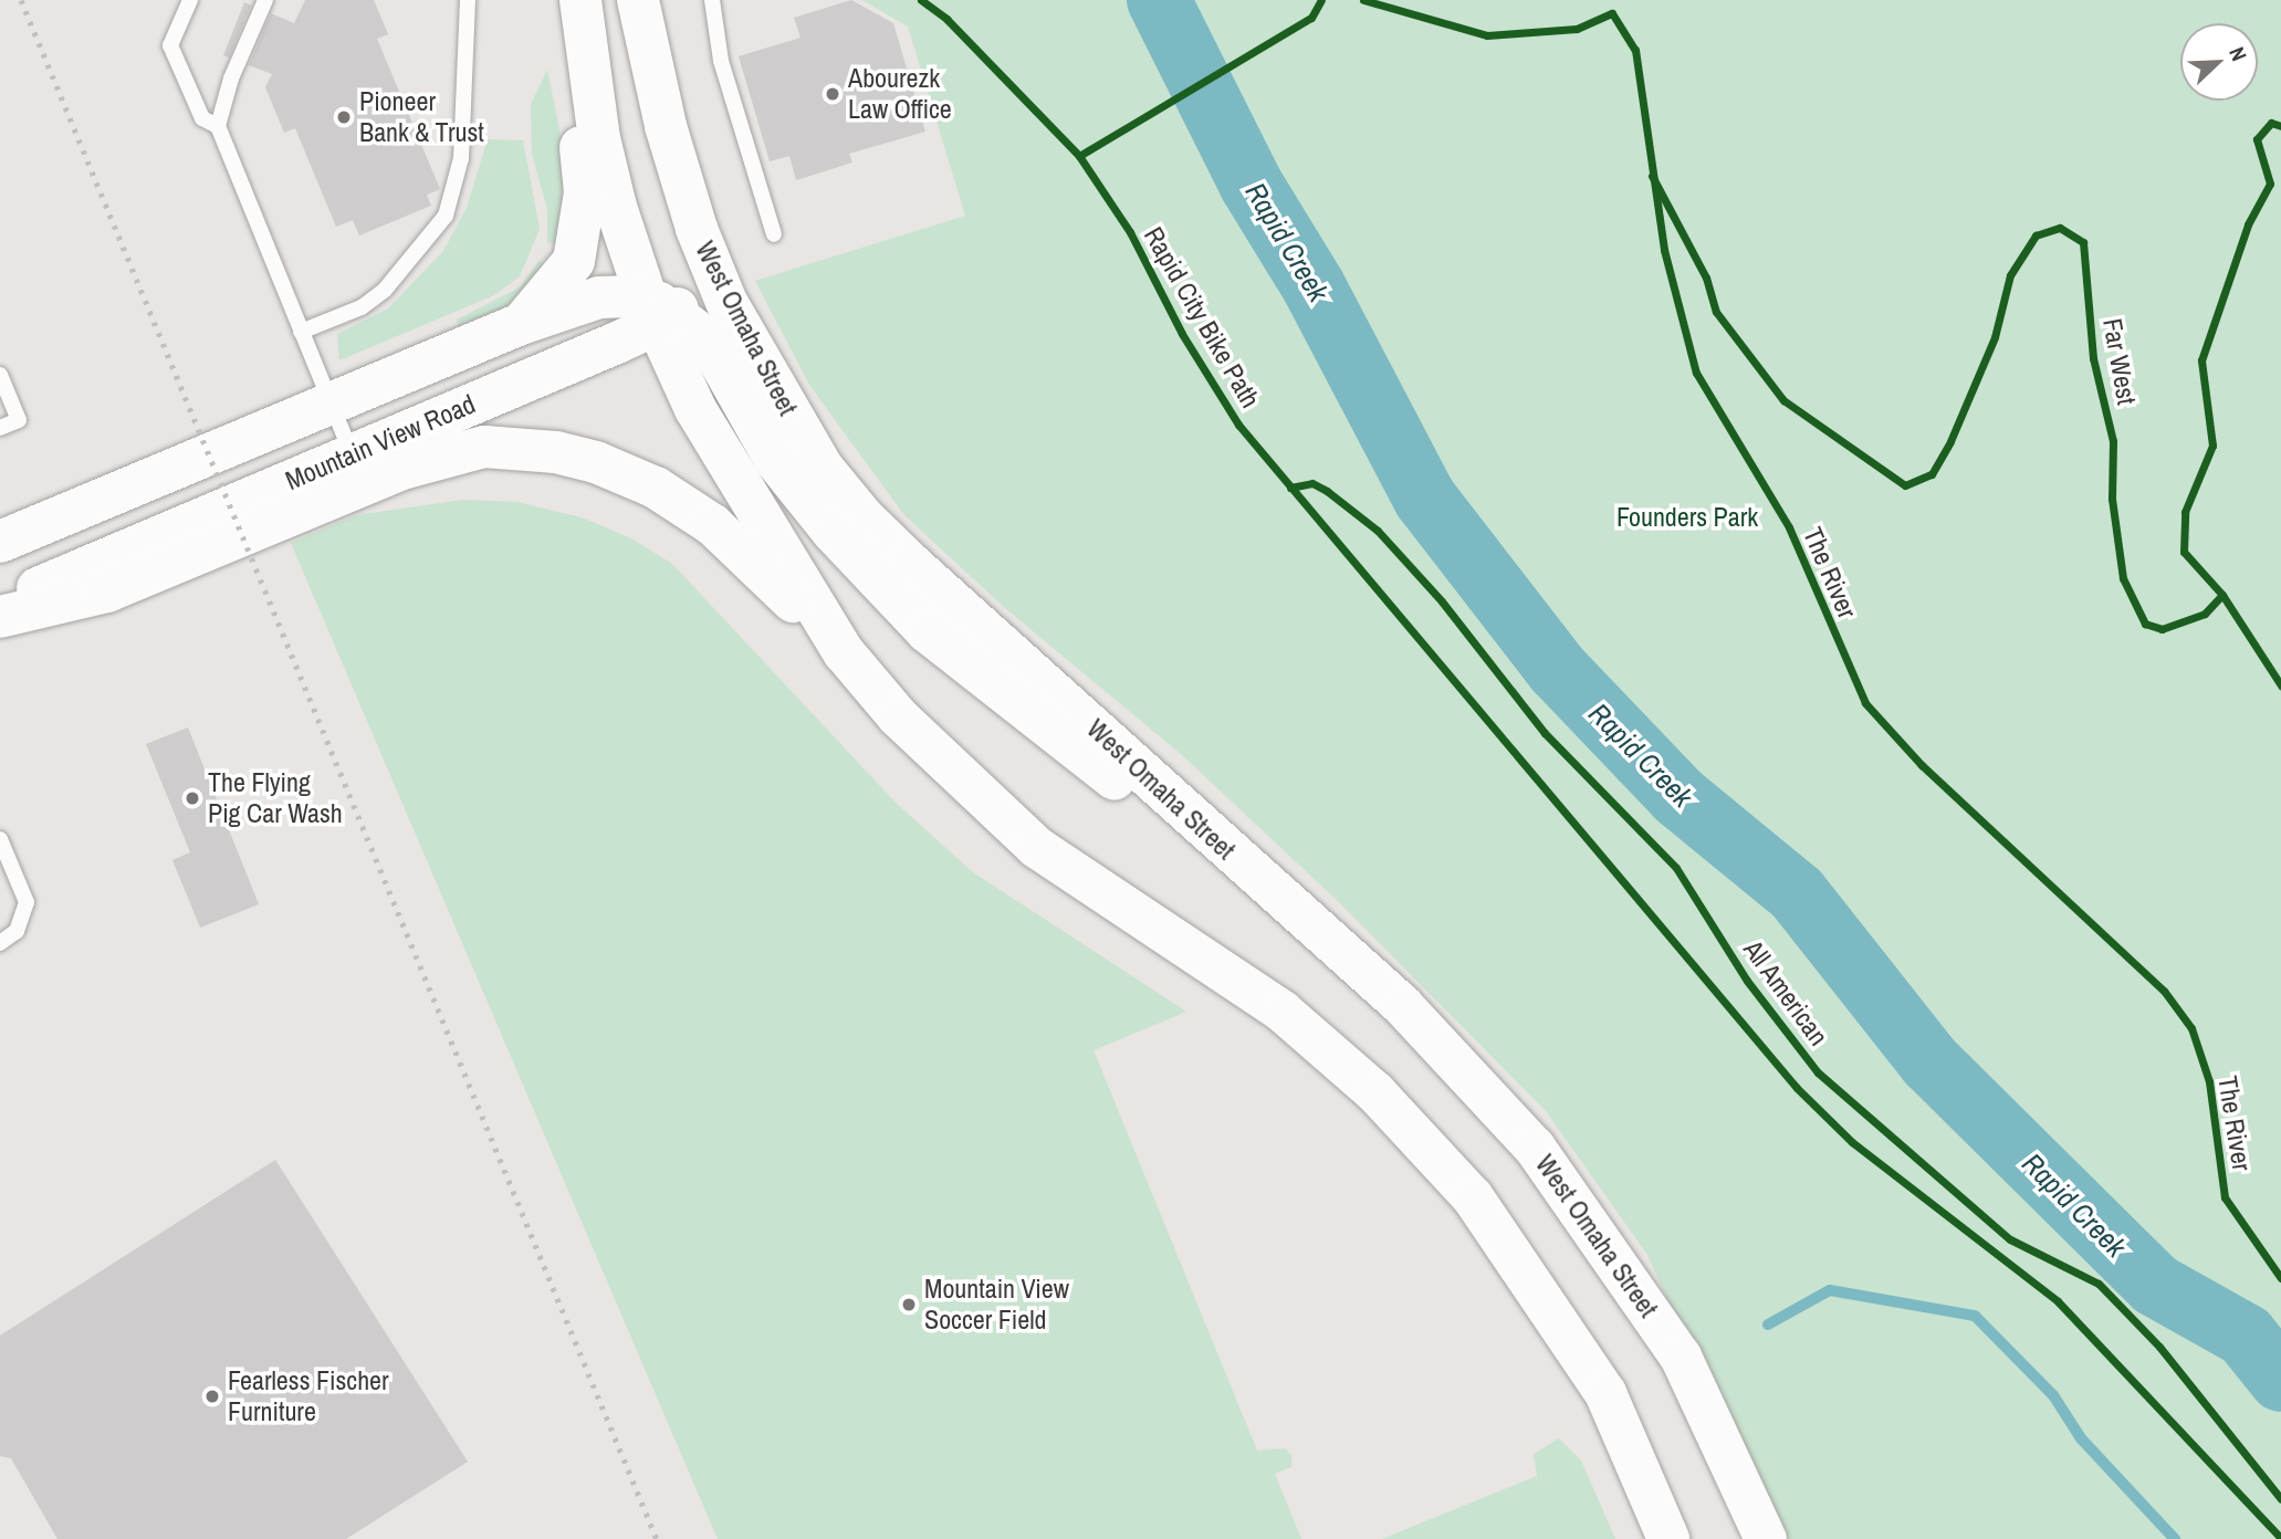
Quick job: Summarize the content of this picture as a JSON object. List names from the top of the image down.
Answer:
{
  "streets": {
    "main road": ["West Omaha Street", "Mountain View Road"],
    "cycle path": [
      "Rapid City Bike Path",
      "Far West",
      "The River",
      "All American"
    ]
  },
  "water": ["Rapid Creek"],
  "parks": ["Founders Park"],
  "places": [
    "Abourezk Law Office",
    "Pioneer Bank & Trust",
    "The Flying Pig Car Wash",
    "Mountain View Soccer Field",
    "Fearless Fischer Furniture"
  ],
  "north": "top right"
}
